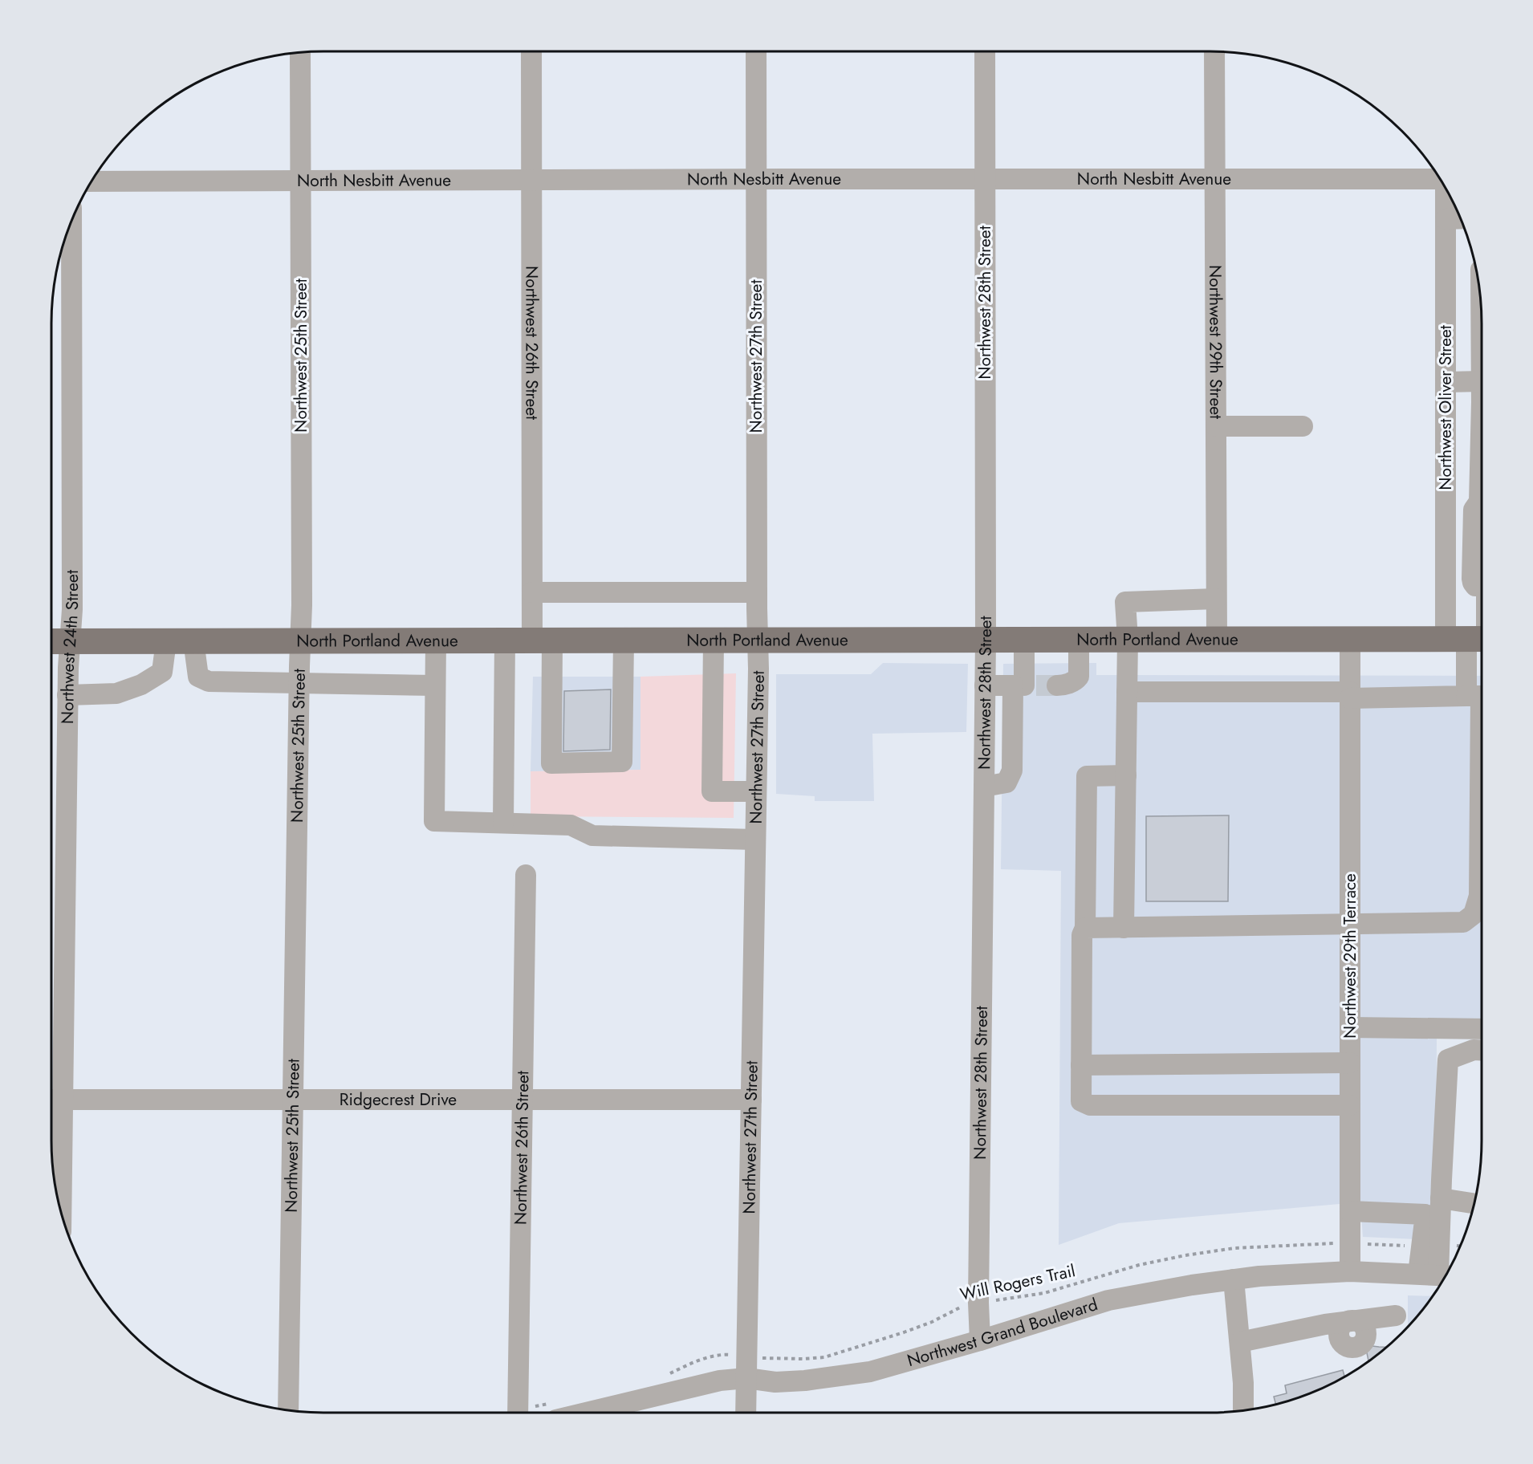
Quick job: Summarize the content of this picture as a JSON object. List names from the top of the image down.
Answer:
{
  "streets": {
    "main road": ["North Portland Avenue"],
    "street": [
      "North Nesbitt Avenue",
      "Northwest 28th Street",
      "Northwest 26th Street",
      "Northwest 29th Street",
      "Northwest 25th Street",
      "Northwest 27th Street",
      "Northwest Oliver Street",
      "Northwest 24th Street",
      "Northwest 29th Terrace",
      "Ridgecrest Drive",
      "Northwest Grand Boulevard"
    ],
    "path": ["Will Rogers Trail"]
  },
  "crossings": [
    ["North Nesbitt Avenue", "Northwest 28th Street"],
    ["North Nesbitt Avenue", "Northwest 26th Street"],
    ["North Nesbitt Avenue", "Northwest 29th Street"],
    ["North Nesbitt Avenue", "Northwest 25th Street"],
    ["North Nesbitt Avenue", "Northwest 27th Street"],
    ["Northwest 28th Street", "North Portland Avenue"],
    ["Northwest 28th Street", "Will Rogers Trail"],
    ["Northwest 28th Street", "Northwest Grand Boulevard"],
    ["Northwest 26th Street", "North Portland Avenue"],
    ["Northwest 26th Street", "Ridgecrest Drive"],
    ["Northwest 29th Street", "North Portland Avenue"],
    ["Northwest 25th Street", "North Portland Avenue"],
    ["Northwest 25th Street", "Ridgecrest Drive"],
    ["Northwest 27th Street", "North Portland Avenue"],
    ["Northwest 27th Street", "Ridgecrest Drive"],
    ["Northwest 27th Street", "Northwest Grand Boulevard"],
    ["Northwest Oliver Street", "North Portland Avenue"],
    ["North Portland Avenue", "Northwest 24th Street"],
    ["North Portland Avenue", "Northwest 29th Terrace"],
    ["Northwest 24th Street", "Ridgecrest Drive"],
    ["Northwest 29th Terrace", "Northwest Grand Boulevard"]
  ]
}
